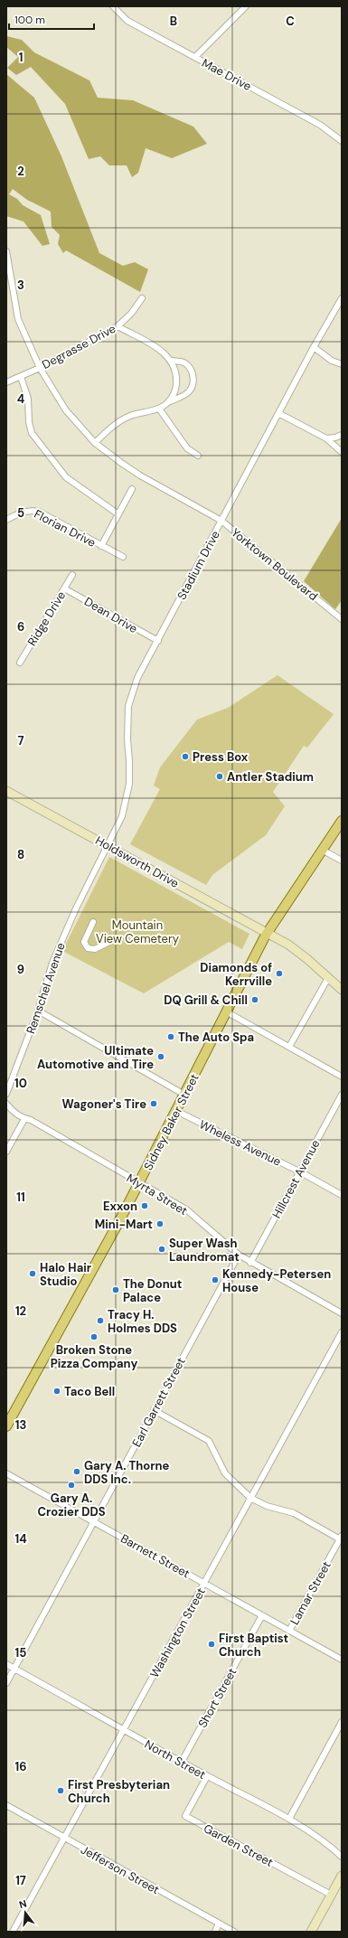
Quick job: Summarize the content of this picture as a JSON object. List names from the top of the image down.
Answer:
{
  "streets": {
    "main road": ["Holdsworth Drive", "Sidney Baker Street"],
    "street": [
      "Mae Drive",
      "Degrasse Drive",
      "Florian Drive",
      "Yorktown Boulevard",
      "Stadium Drive",
      "Dean Drive",
      "Ridge Drive",
      "Remschel Avenue",
      "Wheless Avenue",
      "Hillcrest Avenue",
      "Myrta Street",
      "Earl Garrett Street",
      "Barnett Street",
      "Lamar Street",
      "Washington Street",
      "Short Street",
      "North Street",
      "Garden Street",
      "Jefferson Street"
    ]
  },
  "crossings": [
    ["Degrasse Drive", "Yorktown Boulevard"],
    ["Yorktown Boulevard", "Stadium Drive"],
    ["Stadium Drive", "Dean Drive"],
    ["Stadium Drive", "Holdsworth Drive"],
    ["Stadium Drive", "Remschel Avenue"],
    ["Dean Drive", "Ridge Drive"],
    ["Holdsworth Drive", "Remschel Avenue"],
    ["Holdsworth Drive", "Sidney Baker Street"],
    ["Sidney Baker Street", "Wheless Avenue"],
    ["Sidney Baker Street", "Myrta Street"],
    ["Wheless Avenue", "Hillcrest Avenue"],
    ["Hillcrest Avenue", "Myrta Street"],
    ["Myrta Street", "Earl Garrett Street"],
    ["Earl Garrett Street", "Barnett Street"],
    ["Earl Garrett Street", "North Street"],
    ["Barnett Street", "Lamar Street"],
    ["Barnett Street", "Washington Street"],
    ["Barnett Street", "Short Street"],
    ["Washington Street", "North Street"],
    ["Washington Street", "Jefferson Street"],
    ["Short Street", "North Street"],
    ["North Street", "Garden Street"]
  ],
  "parks": ["Mountain View Cemetery"],
  "places": [
    "Press Box",
    "Antler Stadium",
    "Diamonds of Kerrville",
    "DQ Grill & Chill",
    "The Auto Spa",
    "Ultimate Automotive and Tire",
    "Wagoner's Tire",
    "Exxon",
    "Mini-Mart",
    "Super Wash Laundromat",
    "Halo Hair Studio",
    "Kennedy-Petersen House",
    "The Donut Palace",
    "Tracy H. Holmes DDS",
    "Broken Stone Pizza Company",
    "Taco Bell",
    "Gary A. Thorne DDS Inc.",
    "Gary A. Crozier DDS",
    "First Baptist Church",
    "First Presbyterian Church"
  ],
  "scale_bar": "100 m",
  "north": "top",
  "grid": {
    "columns": ["B", "C"],
    "rows": [
      "1",
      "2",
      "3",
      "4",
      "5",
      "6",
      "7",
      "8",
      "9",
      "10",
      "11",
      "12",
      "13",
      "14",
      "15",
      "16",
      "17"
    ]
  }
}
